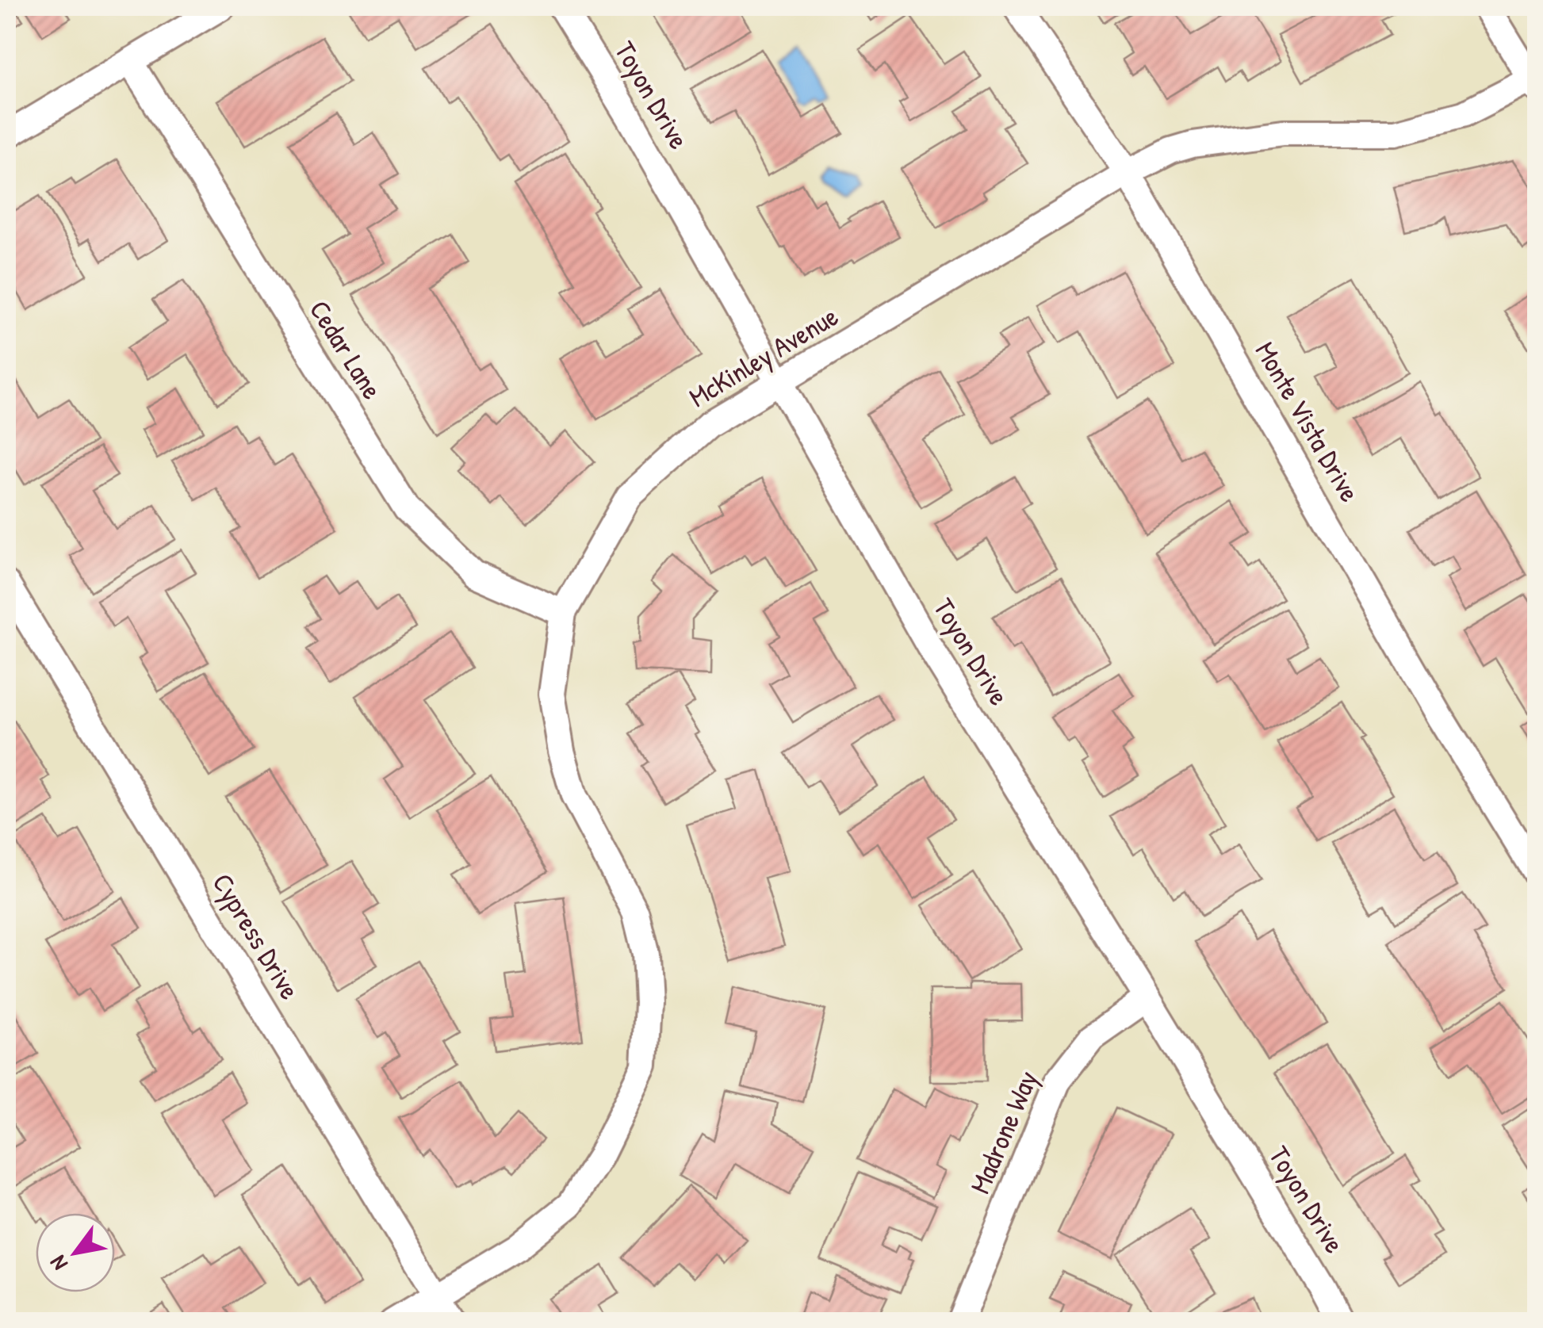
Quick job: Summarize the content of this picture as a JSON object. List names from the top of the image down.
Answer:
{
  "streets": {
    "street": [
      "Toyon Drive",
      "Cedar Lane",
      "McKinley Avenue",
      "Monte Vista Drive",
      "Cypress Drive",
      "Madrone Way"
    ]
  },
  "crossings": [
    ["Toyon Drive", "McKinley Avenue"],
    ["Toyon Drive", "Madrone Way"],
    ["Cedar Lane", "McKinley Avenue"],
    ["McKinley Avenue", "Monte Vista Drive"],
    ["McKinley Avenue", "Cypress Drive"]
  ],
  "north": "bottom left"
}
